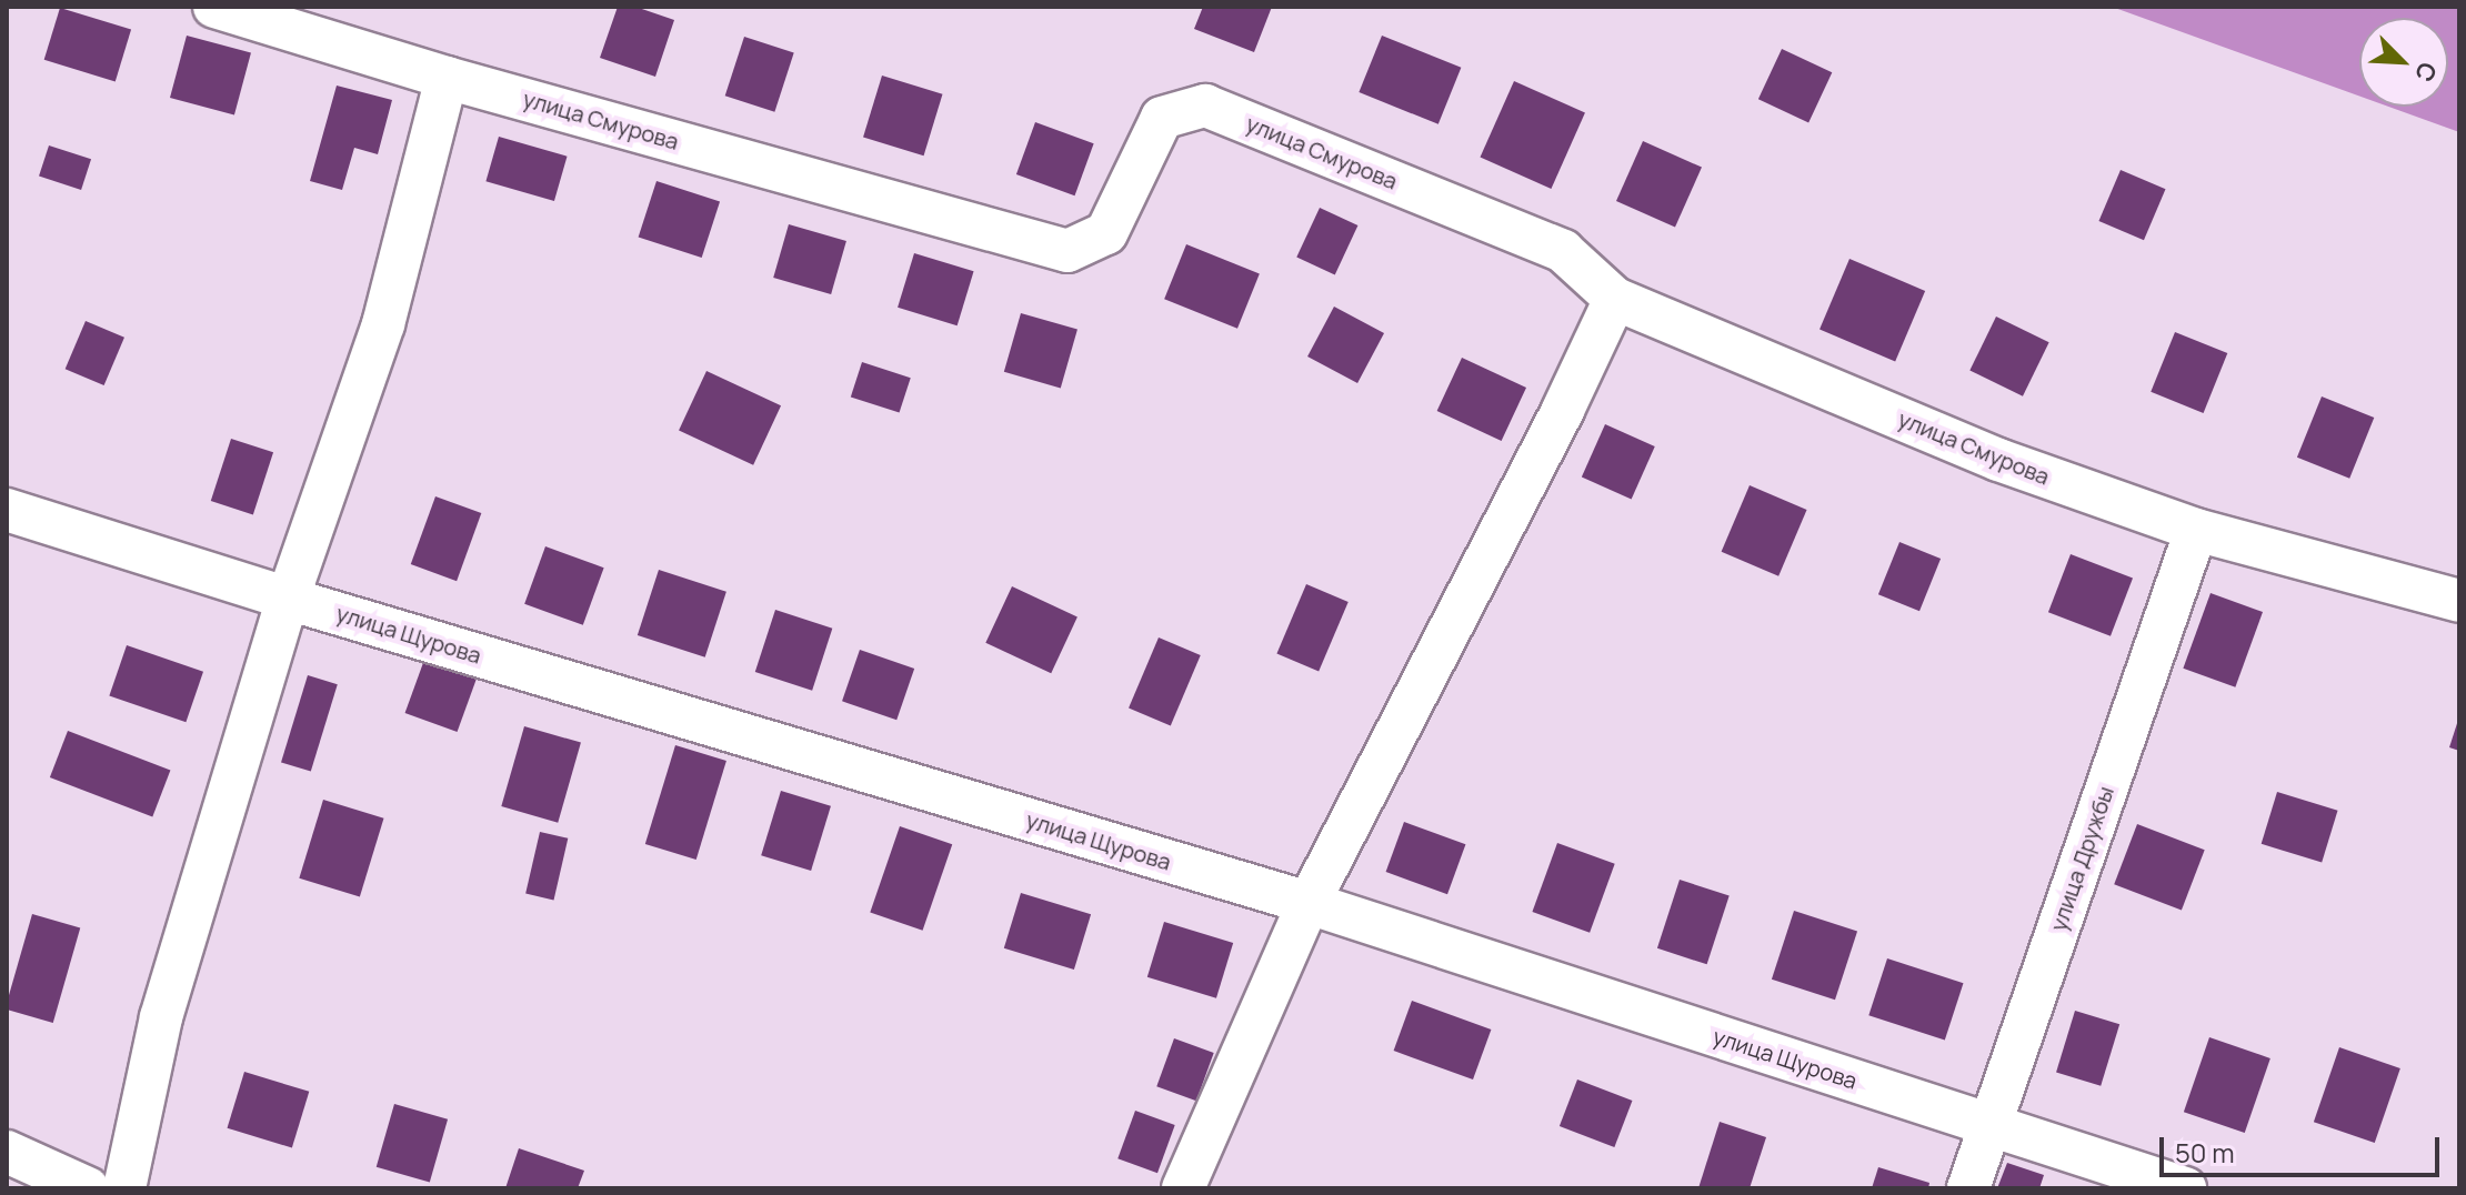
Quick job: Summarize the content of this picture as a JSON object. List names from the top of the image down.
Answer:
{
  "streets": {
    "street": ["улица Смурова", "улица Щурова", "улица Дружбы"]
  },
  "crossings": [
    ["улица Смурова", "улица Дружбы"],
    ["улица Щурова", "улица Дружбы"]
  ],
  "scale_bar": "50 m",
  "north": "bottom right"
}
